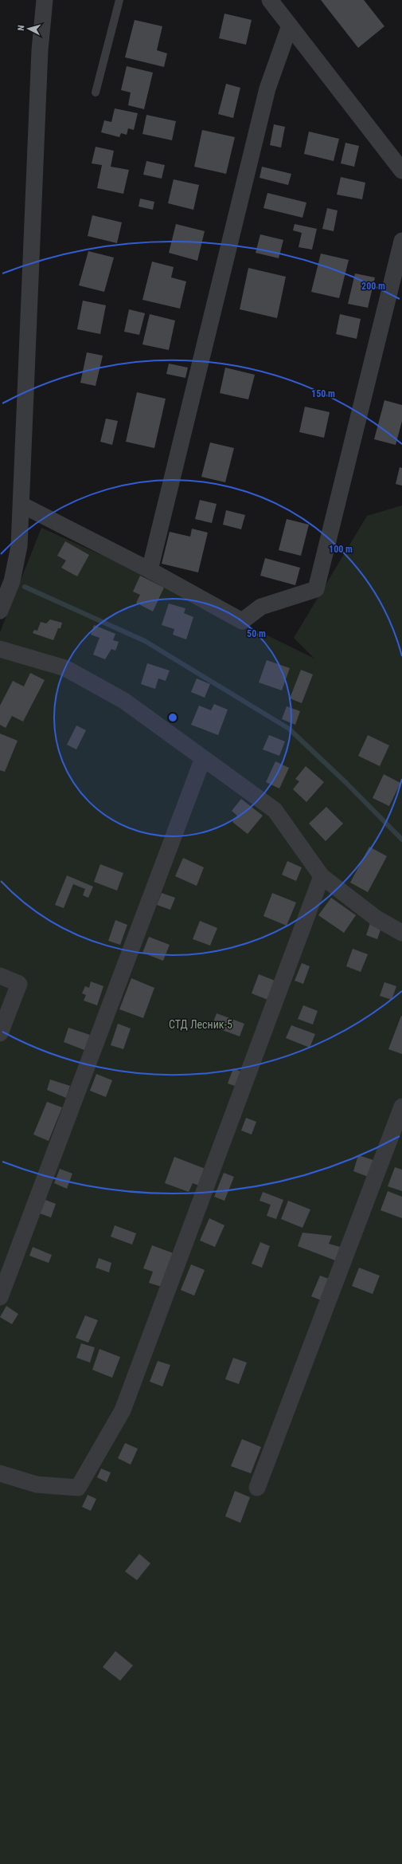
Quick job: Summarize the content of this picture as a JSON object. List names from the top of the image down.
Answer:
{
  "parks": ["СТД Лесник-5"],
  "north": "left",
  "rings": [
    "200 m",
    "150 m",
    "100 m",
    "50 m"
  ]
}
